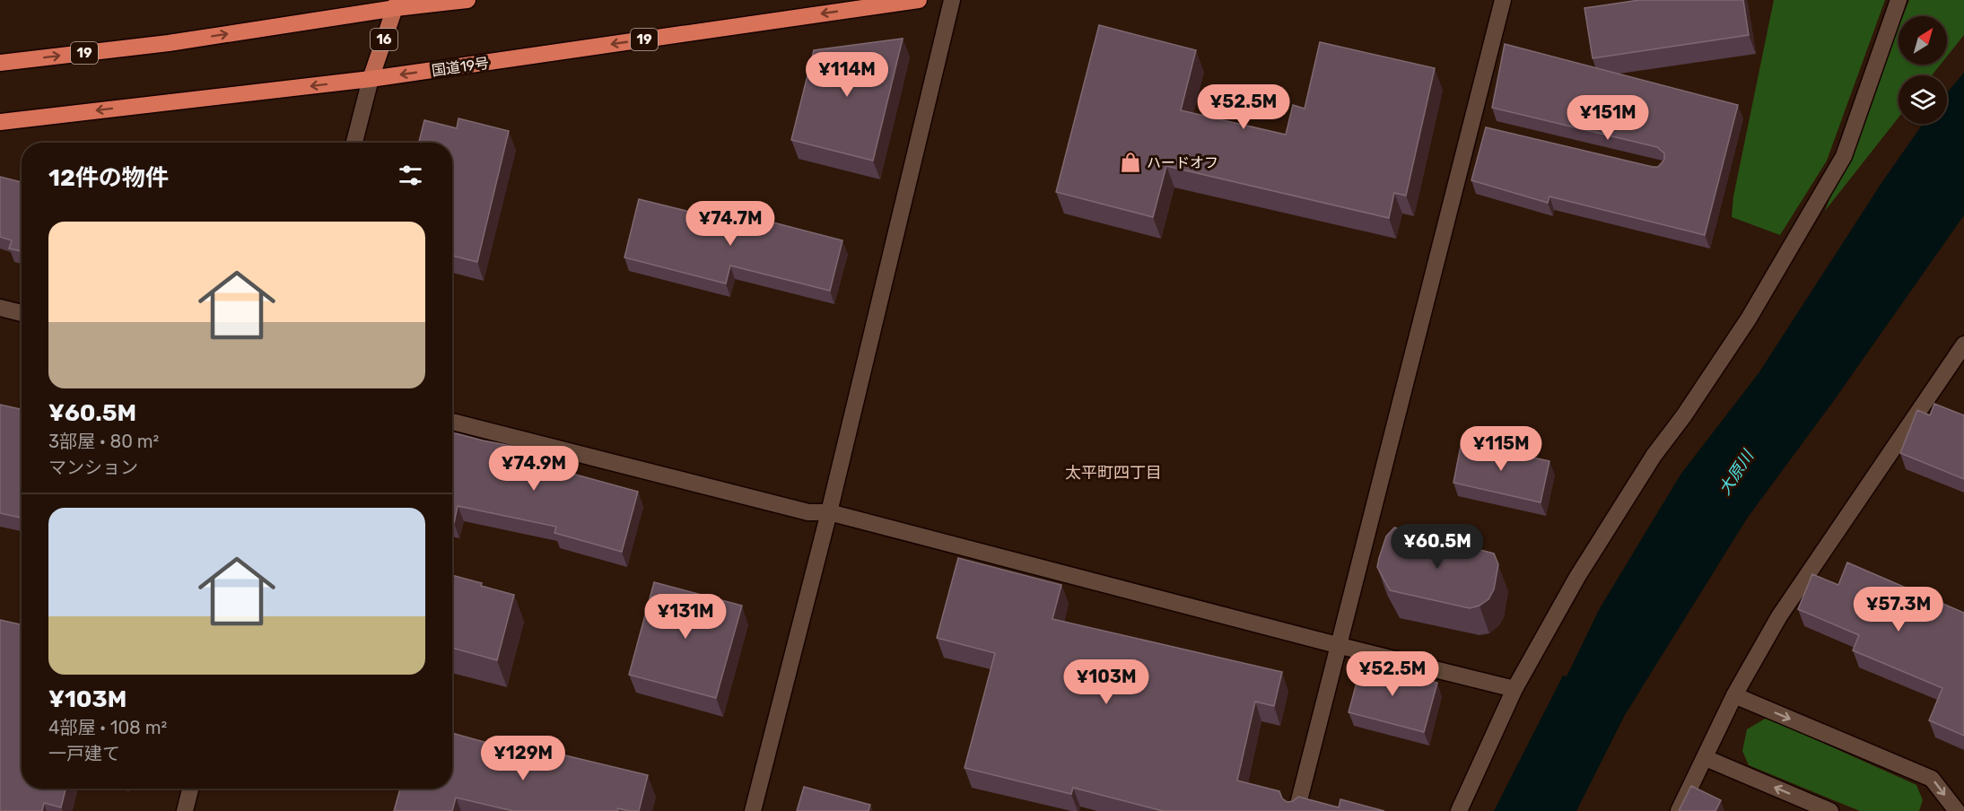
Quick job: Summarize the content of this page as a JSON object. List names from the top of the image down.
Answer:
{
  "streets": {
    "highway": ["19", "国道19号"],
    "main road": ["16"]
  },
  "crossings": [
    ["16", "19"],
    ["16", "国道19号"]
  ],
  "districts": ["太平町四丁目"],
  "water": ["大原川"],
  "places": {
    "shop": ["ハードオフ"]
  },
  "north": "top right",
  "page": {
    "price": [
      "¥114M",
      "¥52.5M",
      "¥151M",
      "¥74.7M",
      "¥115M",
      "¥74.9M",
      "¥60.5M",
      "¥57.3M",
      "¥131M",
      "¥52.5M",
      "¥103M",
      "¥129M"
    ],
    "heading": "12件の物件",
    "list": [
      {
        "name": "¥60.5M",
        "note": "3部屋 · 80 m² · マンション"
      },
      {
        "name": "¥103M",
        "note": "4部屋 · 108 m² · 一戸建て"
      }
    ]
  }
}
